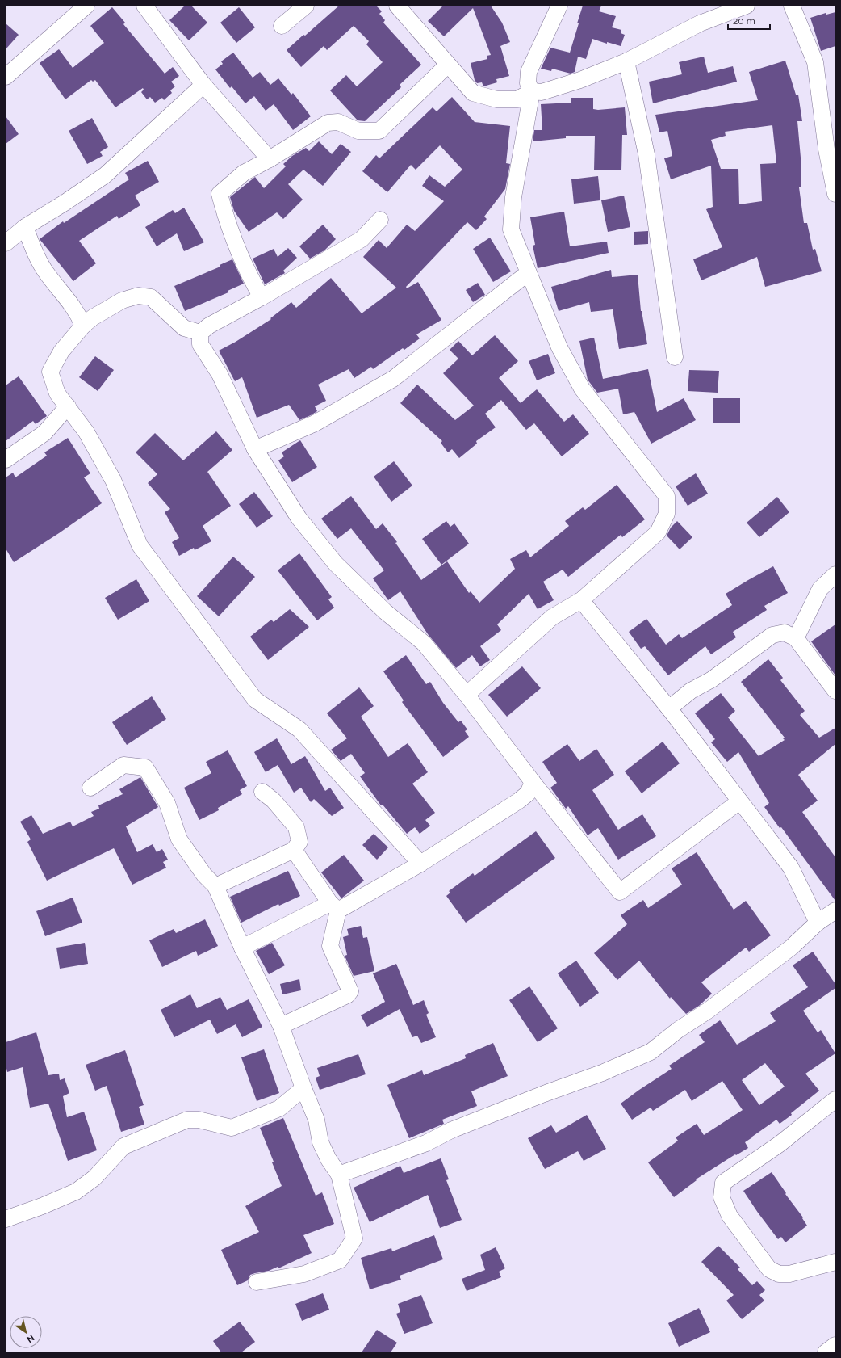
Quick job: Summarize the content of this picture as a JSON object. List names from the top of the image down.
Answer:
{
  "scale_bar": "20 m",
  "north": "bottom right"
}
